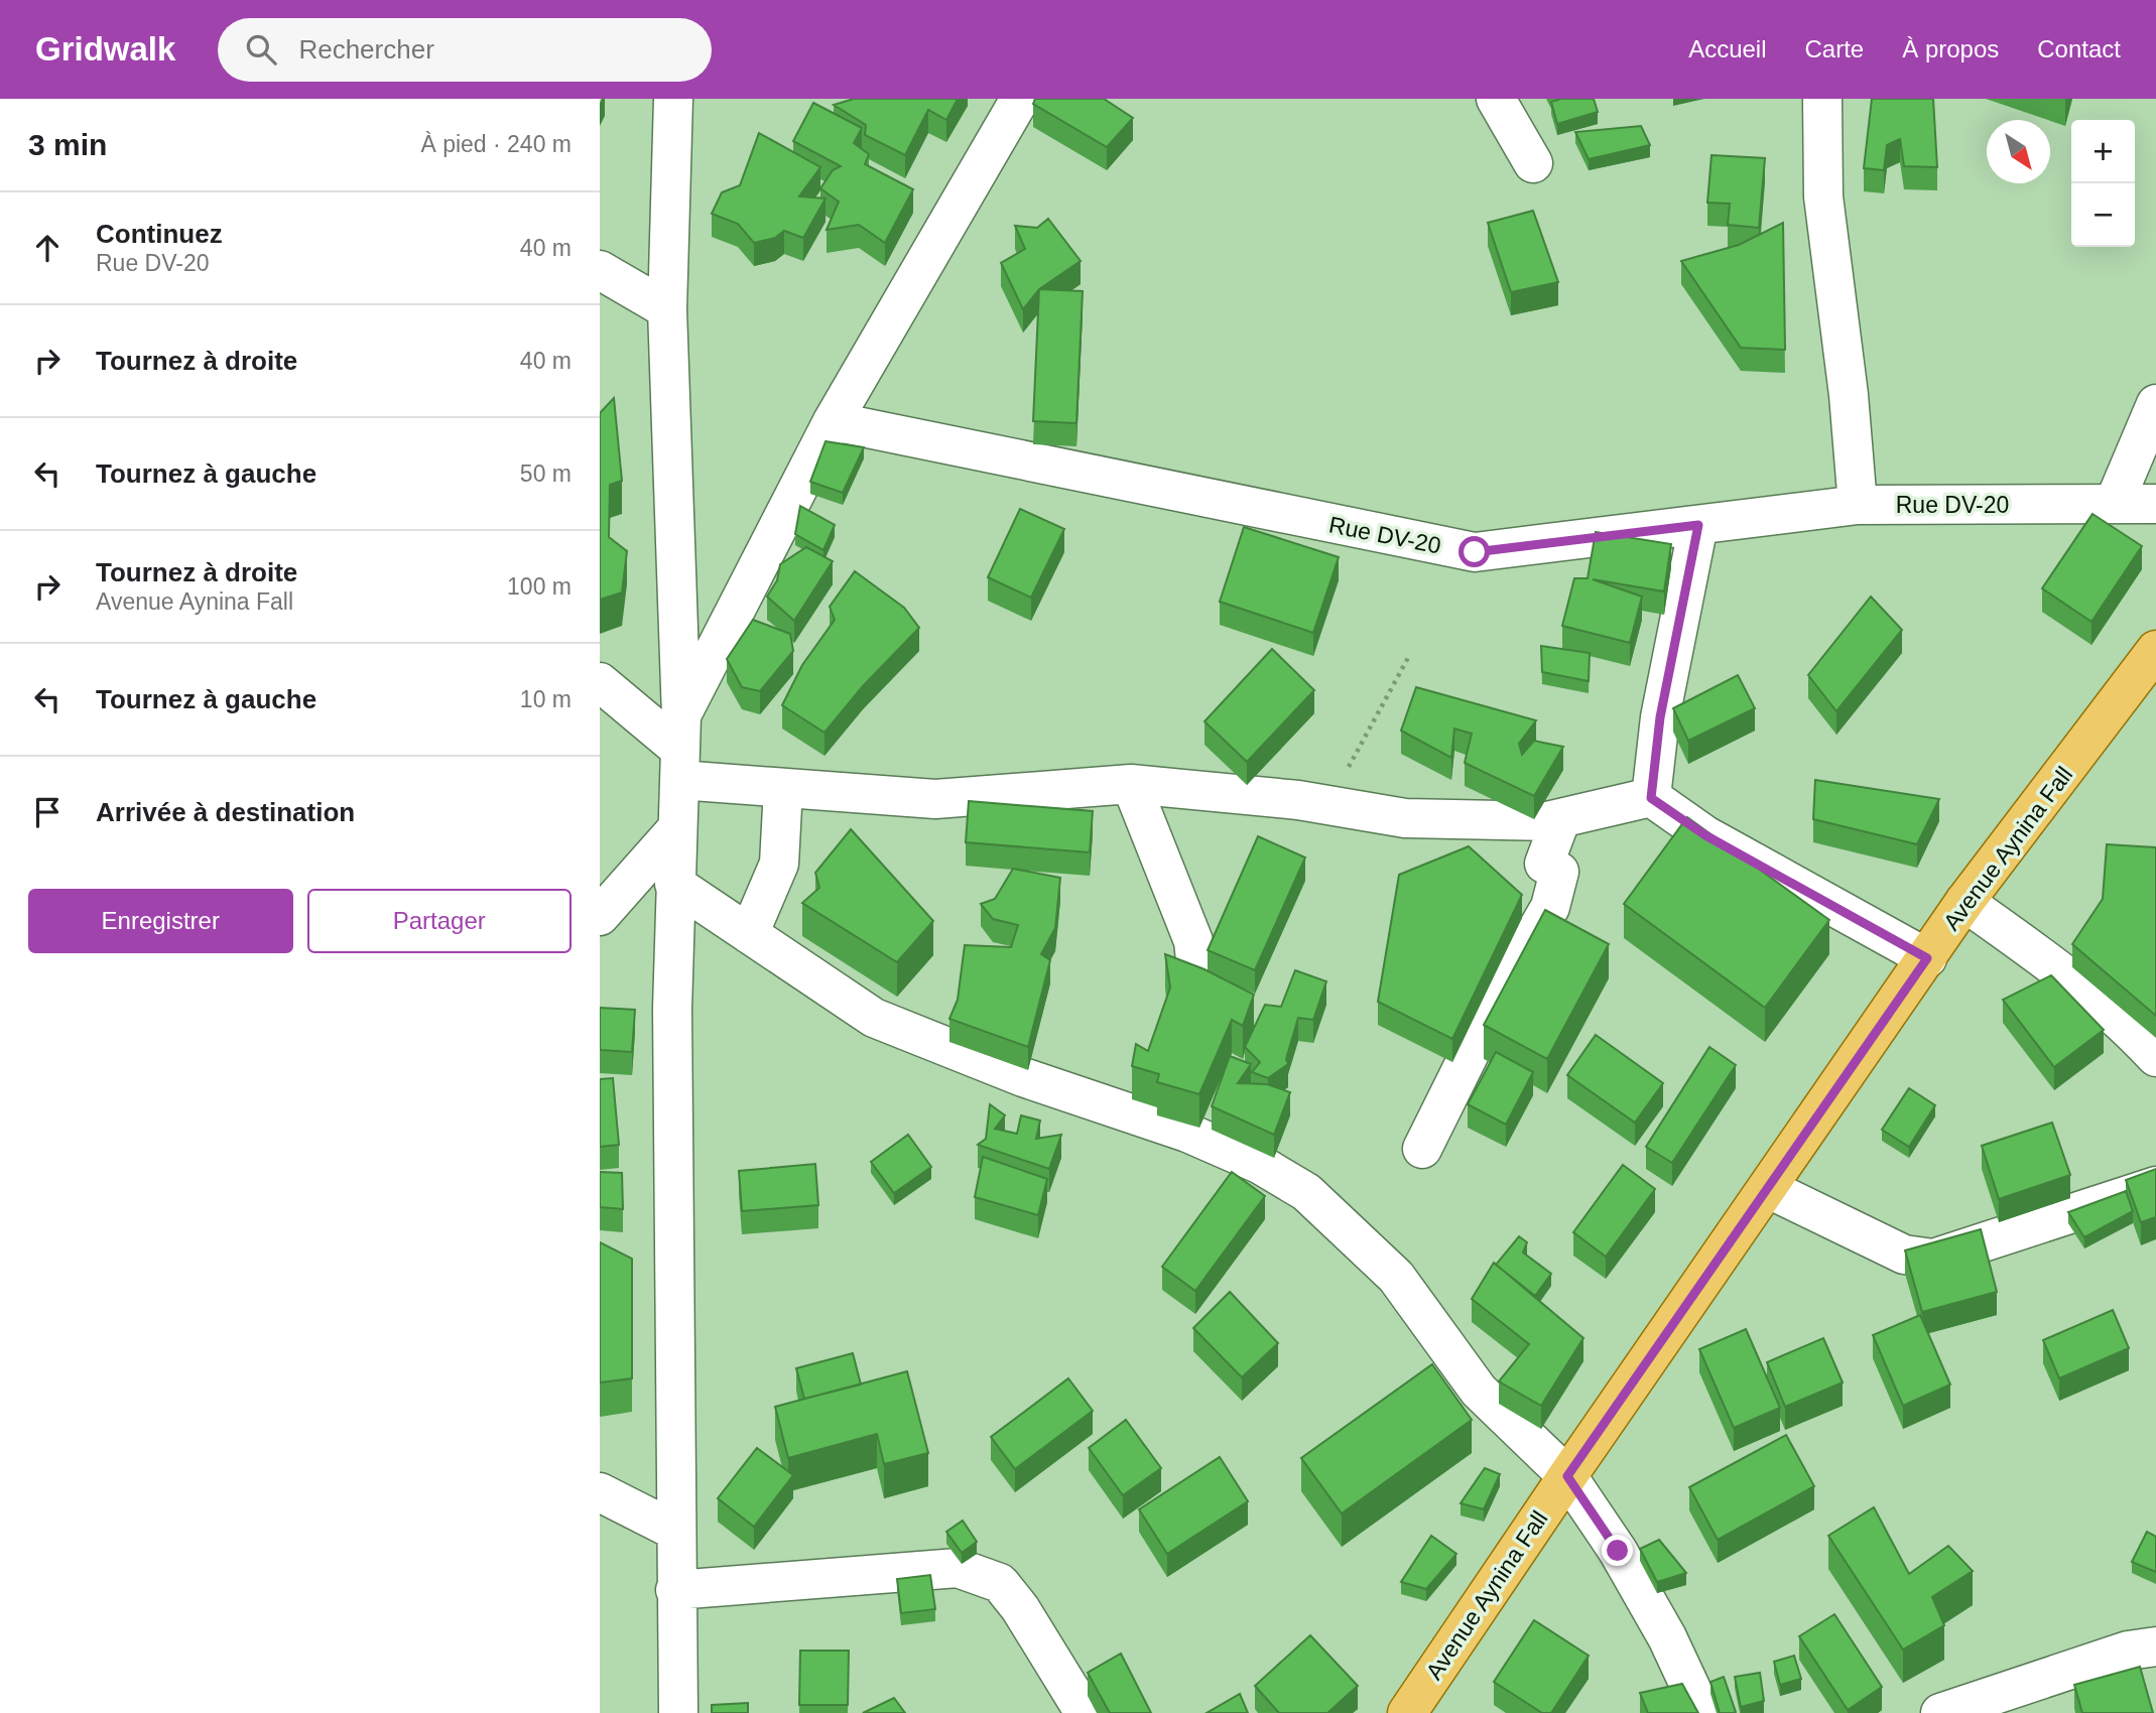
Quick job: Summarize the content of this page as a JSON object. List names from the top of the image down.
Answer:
{
  "streets": {
    "main road": ["Avenue Aynina Fall"],
    "street": ["Rue DV-20"]
  },
  "north": "bottom right",
  "page": {
    "header": "Gridwalk",
    "search": "Rechercher",
    "nav": [
      "Accueil",
      "Carte",
      "À propos",
      "Contact"
    ],
    "heading": ["3 min", "À pied · 240 m"],
    "map_buttons": ["+", "−"],
    "list": [
      ["Continuez", "Rue DV-20", "40 m"],
      ["Tournez à droite", "40 m"],
      ["Tournez à gauche", "50 m"],
      ["Tournez à droite", "Avenue Aynina Fall", "100 m"],
      ["Tournez à gauche", "10 m"],
      "Arrivée à destination"
    ],
    "buttons": ["Enregistrer", "Partager"]
  }
}
